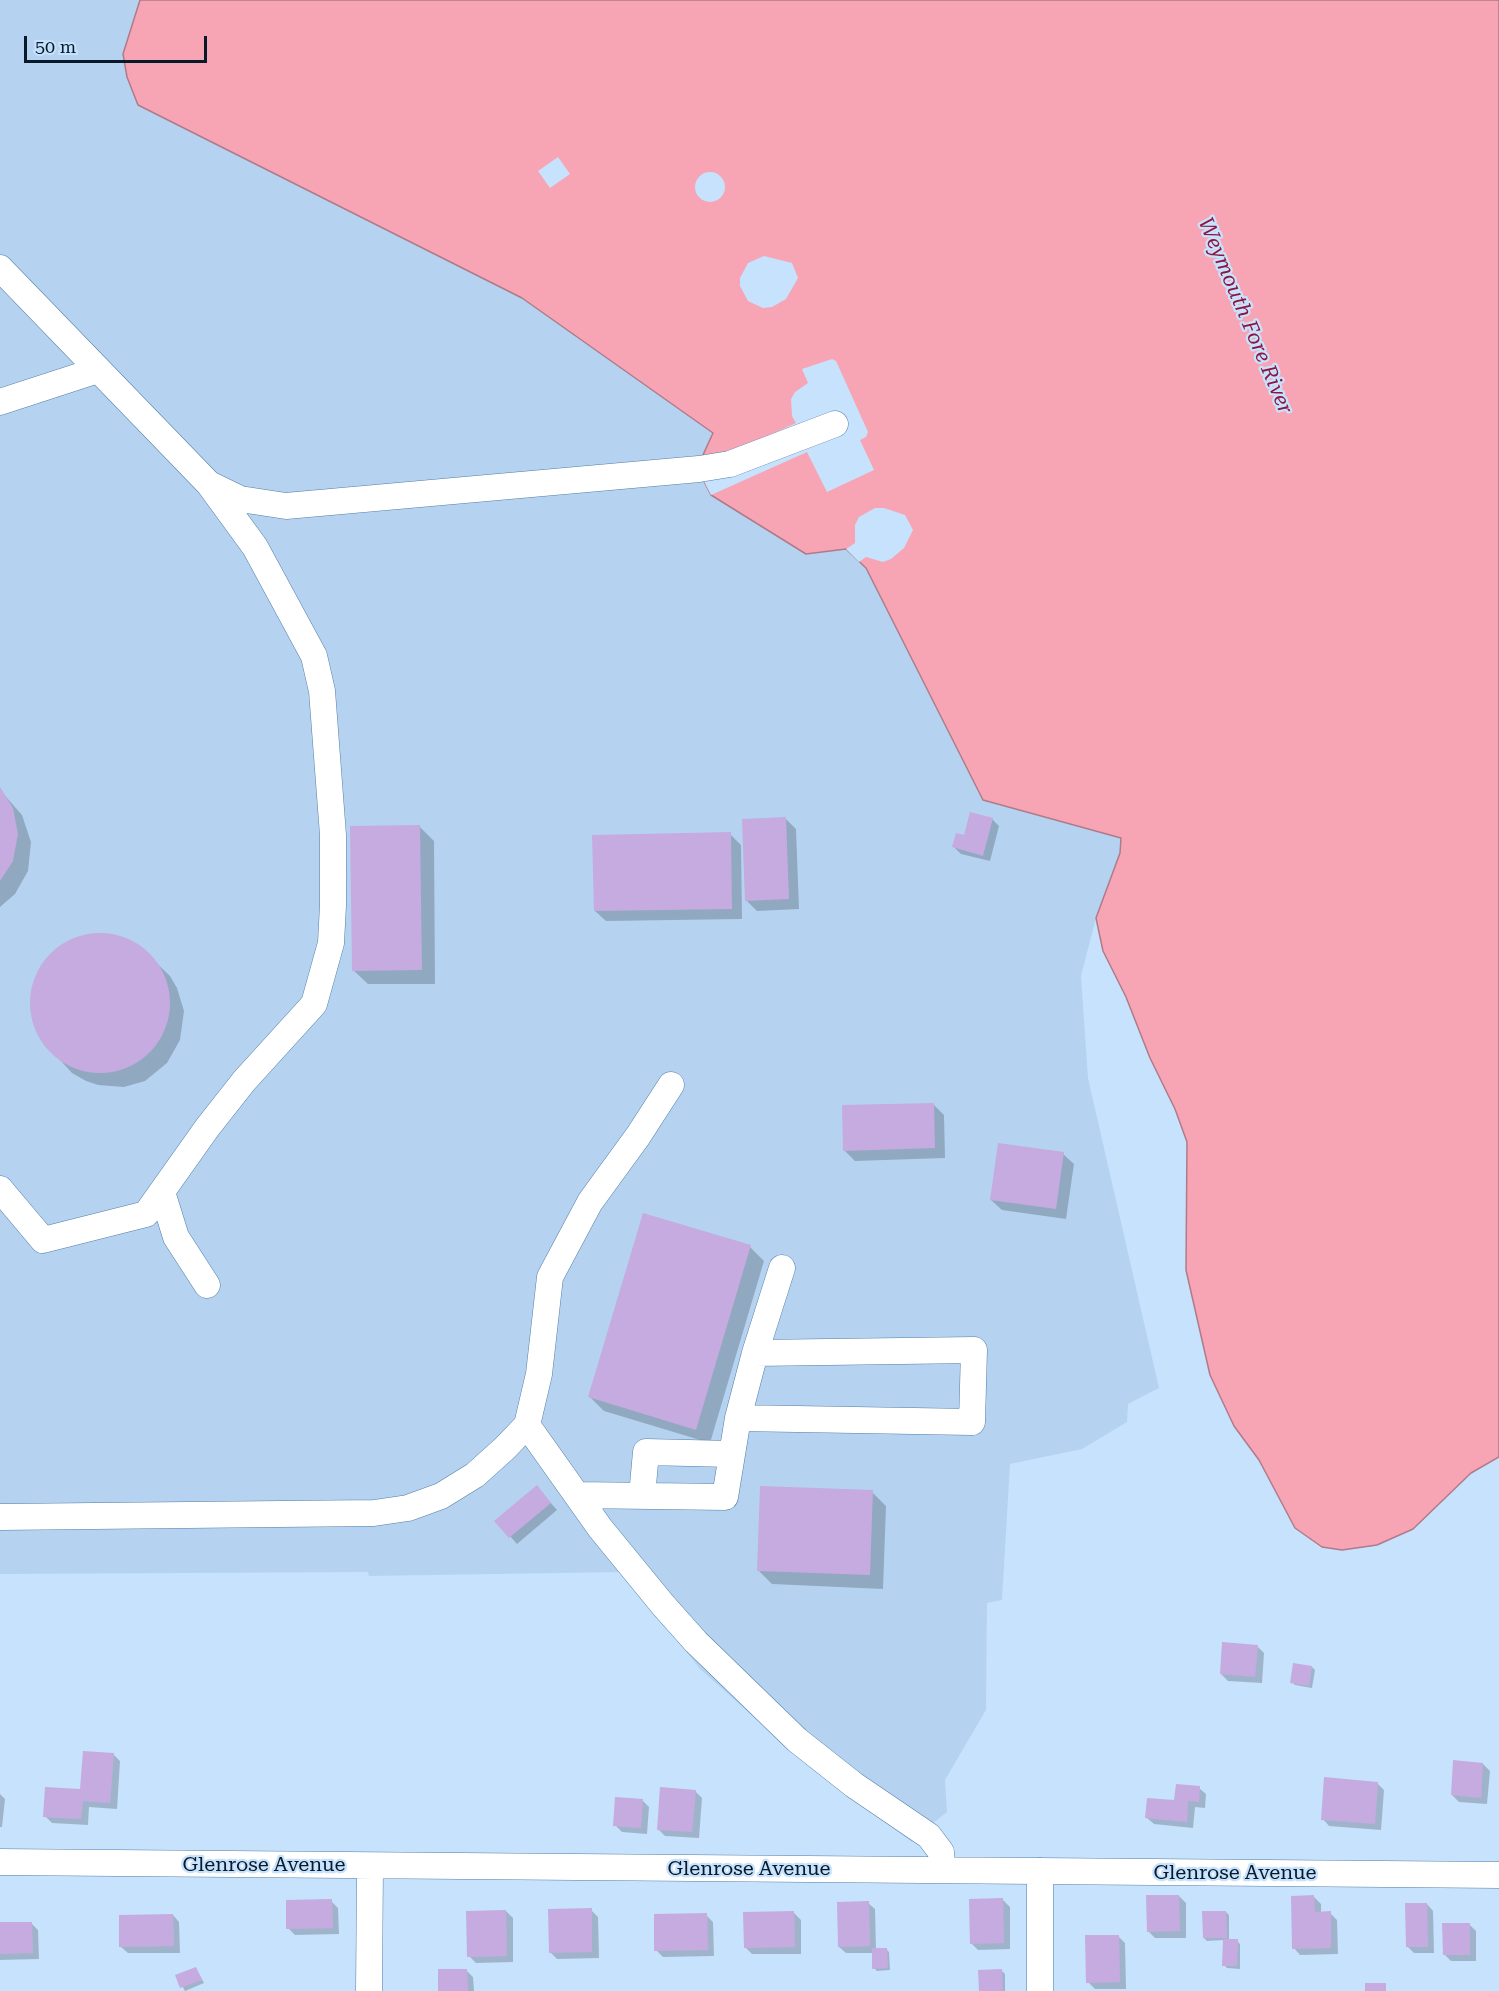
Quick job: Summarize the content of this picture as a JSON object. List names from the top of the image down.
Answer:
{
  "streets": {
    "street": ["Glenrose Avenue"]
  },
  "water": ["Weymouth Fore River"],
  "scale_bar": "50 m"
}
